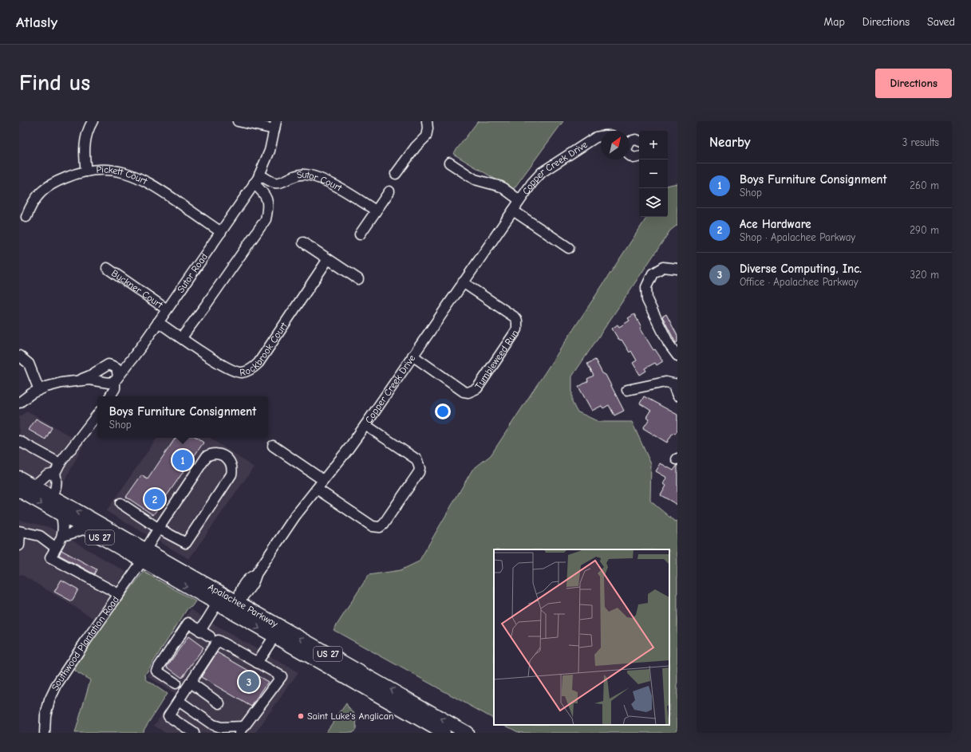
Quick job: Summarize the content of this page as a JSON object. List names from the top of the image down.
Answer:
{
  "streets": {
    "main road": ["US 27", "Apalachee Parkway"],
    "street": [
      "Copper Creek Drive",
      "Pickett Court",
      "Sutor Court",
      "Sutor Road",
      "Buckner Court",
      "Rockbrook Court",
      "Tumbleweed Run",
      "Southwood Plantation Road"
    ]
  },
  "crossings": [
    ["Copper Creek Drive", "Tumbleweed Run"],
    ["Copper Creek Drive", "Apalachee Parkway"],
    ["Pickett Court", "Sutor Road"],
    ["Sutor Court", "Sutor Road"],
    ["Sutor Road", "Buckner Court"],
    ["Sutor Road", "Rockbrook Court"],
    ["US 27", "Apalachee Parkway"],
    ["US 27", "Southwood Plantation Road"],
    ["Apalachee Parkway", "Southwood Plantation Road"]
  ],
  "places": ["Saint Luke's Anglican"],
  "north": "top right",
  "page": {
    "header": "Atlasly",
    "nav": ["Map", "Directions", "Saved"],
    "buttons": "Directions",
    "title": "Find us",
    "heading": ["Nearby", "3 results"],
    "map_buttons": ["+", "−"],
    "list": [
      {
        "mark": "1",
        "name": "Boys Furniture Consignment",
        "note": "Shop",
        "value": "260 m"
      },
      {
        "mark": "2",
        "name": "Ace Hardware",
        "note": "Shop · Apalachee Parkway",
        "value": "290 m"
      },
      {
        "mark": "3",
        "name": "Diverse Computing, Inc.",
        "note": "Office · Apalachee Parkway",
        "value": "320 m"
      }
    ],
    "popup": ["Boys Furniture Consignment", "Shop"],
    "pins": ["1", "2", "3"]
  }
}
